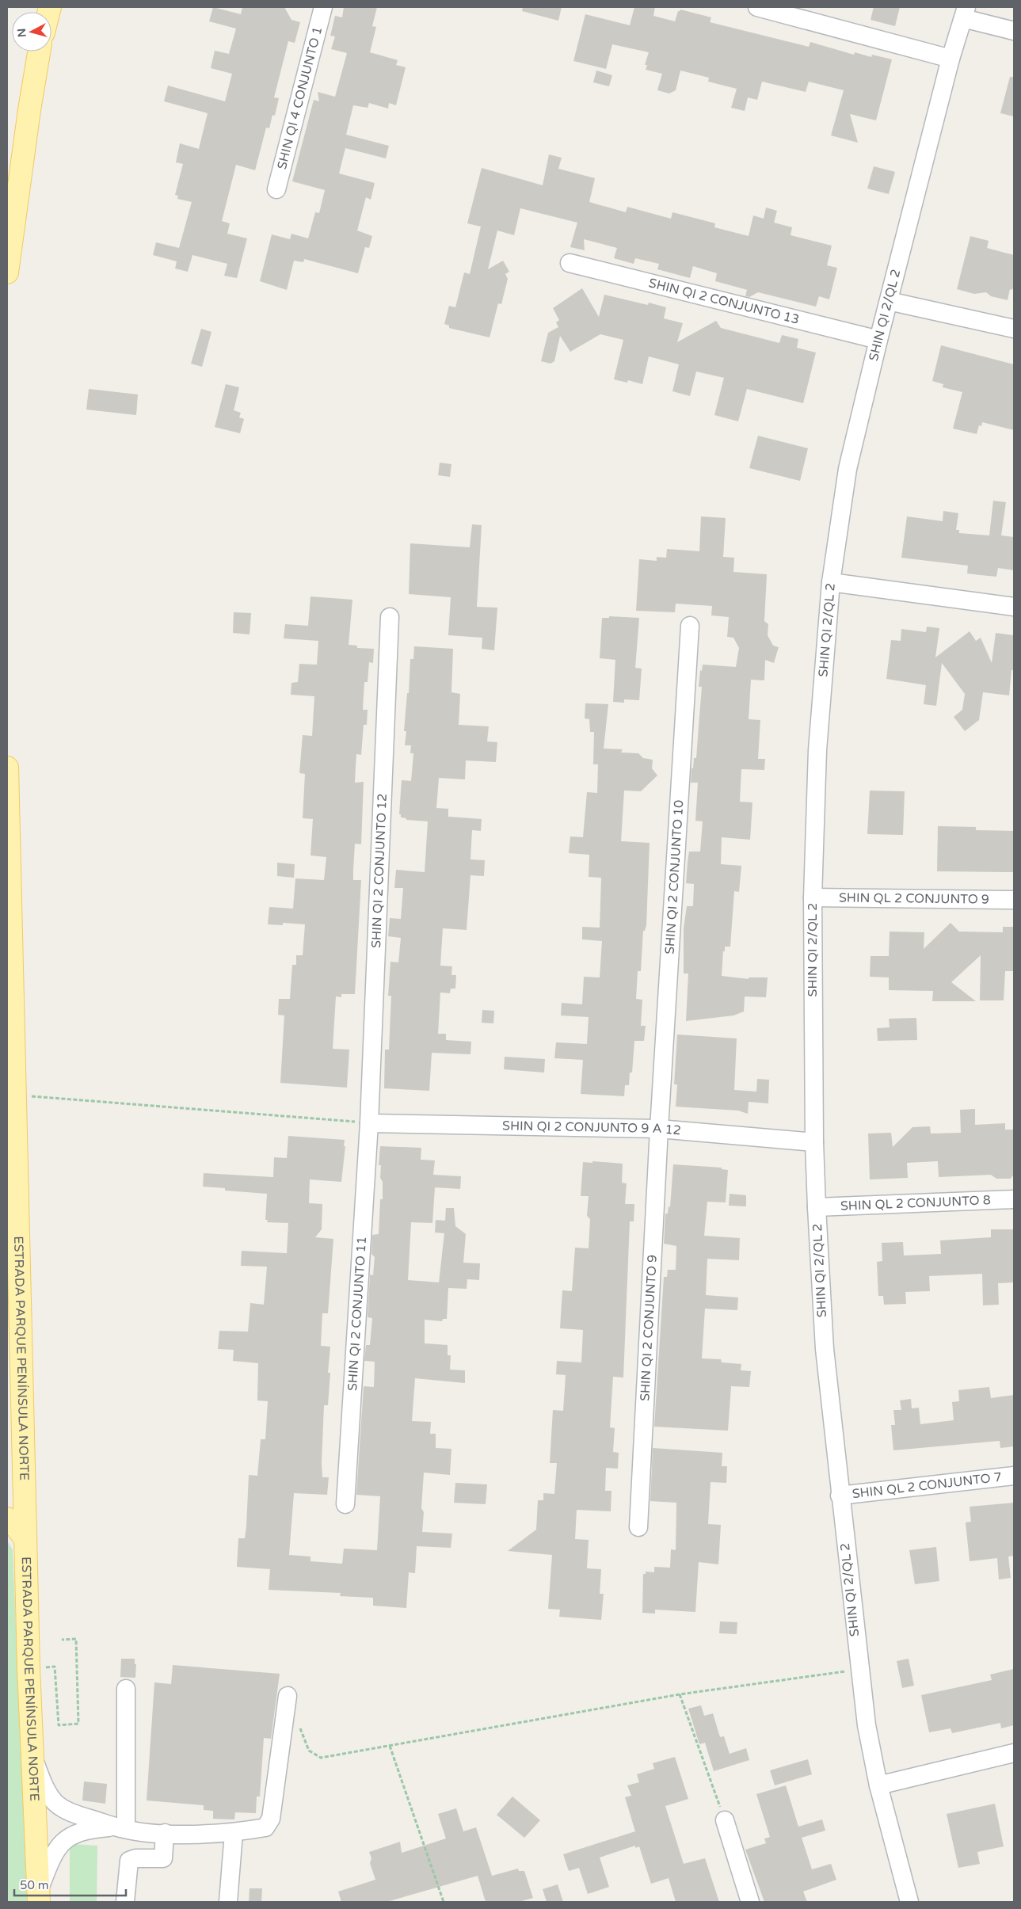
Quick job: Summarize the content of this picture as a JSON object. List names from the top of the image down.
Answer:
{
  "streets": {
    "main road": ["ESTRADA PARQUE PENÍNSULA NORTE"],
    "street": [
      "SHIN QI 4 CONJUNTO 1",
      "SHIN QI 2 CONJUNTO 13",
      "SHIN QI 2/QL 2",
      "SHIN QI 2 CONJUNTO 12",
      "SHIN QI 2 CONJUNTO 10",
      "SHIN QL 2 CONJUNTO 9",
      "SHIN QI 2 CONJUNTO 9 A 12",
      "SHIN QL 2 CONJUNTO 8",
      "SHIN QI 2 CONJUNTO 11",
      "SHIN QI 2 CONJUNTO 9",
      "SHIN QL 2 CONJUNTO 7"
    ]
  },
  "crossings": [
    ["SHIN QI 2 CONJUNTO 13", "SHIN QI 2/QL 2"],
    ["SHIN QI 2/QL 2", "SHIN QL 2 CONJUNTO 9"],
    ["SHIN QI 2/QL 2", "SHIN QI 2 CONJUNTO 9 A 12"],
    ["SHIN QI 2/QL 2", "SHIN QL 2 CONJUNTO 8"],
    ["SHIN QI 2/QL 2", "SHIN QL 2 CONJUNTO 7"],
    ["SHIN QI 2 CONJUNTO 12", "SHIN QI 2 CONJUNTO 9 A 12"],
    ["SHIN QI 2 CONJUNTO 12", "SHIN QI 2 CONJUNTO 11"],
    ["SHIN QI 2 CONJUNTO 10", "SHIN QI 2 CONJUNTO 9 A 12"],
    ["SHIN QI 2 CONJUNTO 10", "SHIN QI 2 CONJUNTO 9"],
    ["SHIN QI 2 CONJUNTO 9 A 12", "SHIN QI 2 CONJUNTO 11"],
    ["SHIN QI 2 CONJUNTO 9 A 12", "SHIN QI 2 CONJUNTO 9"]
  ],
  "scale_bar": "50 m",
  "north": "left"
}
